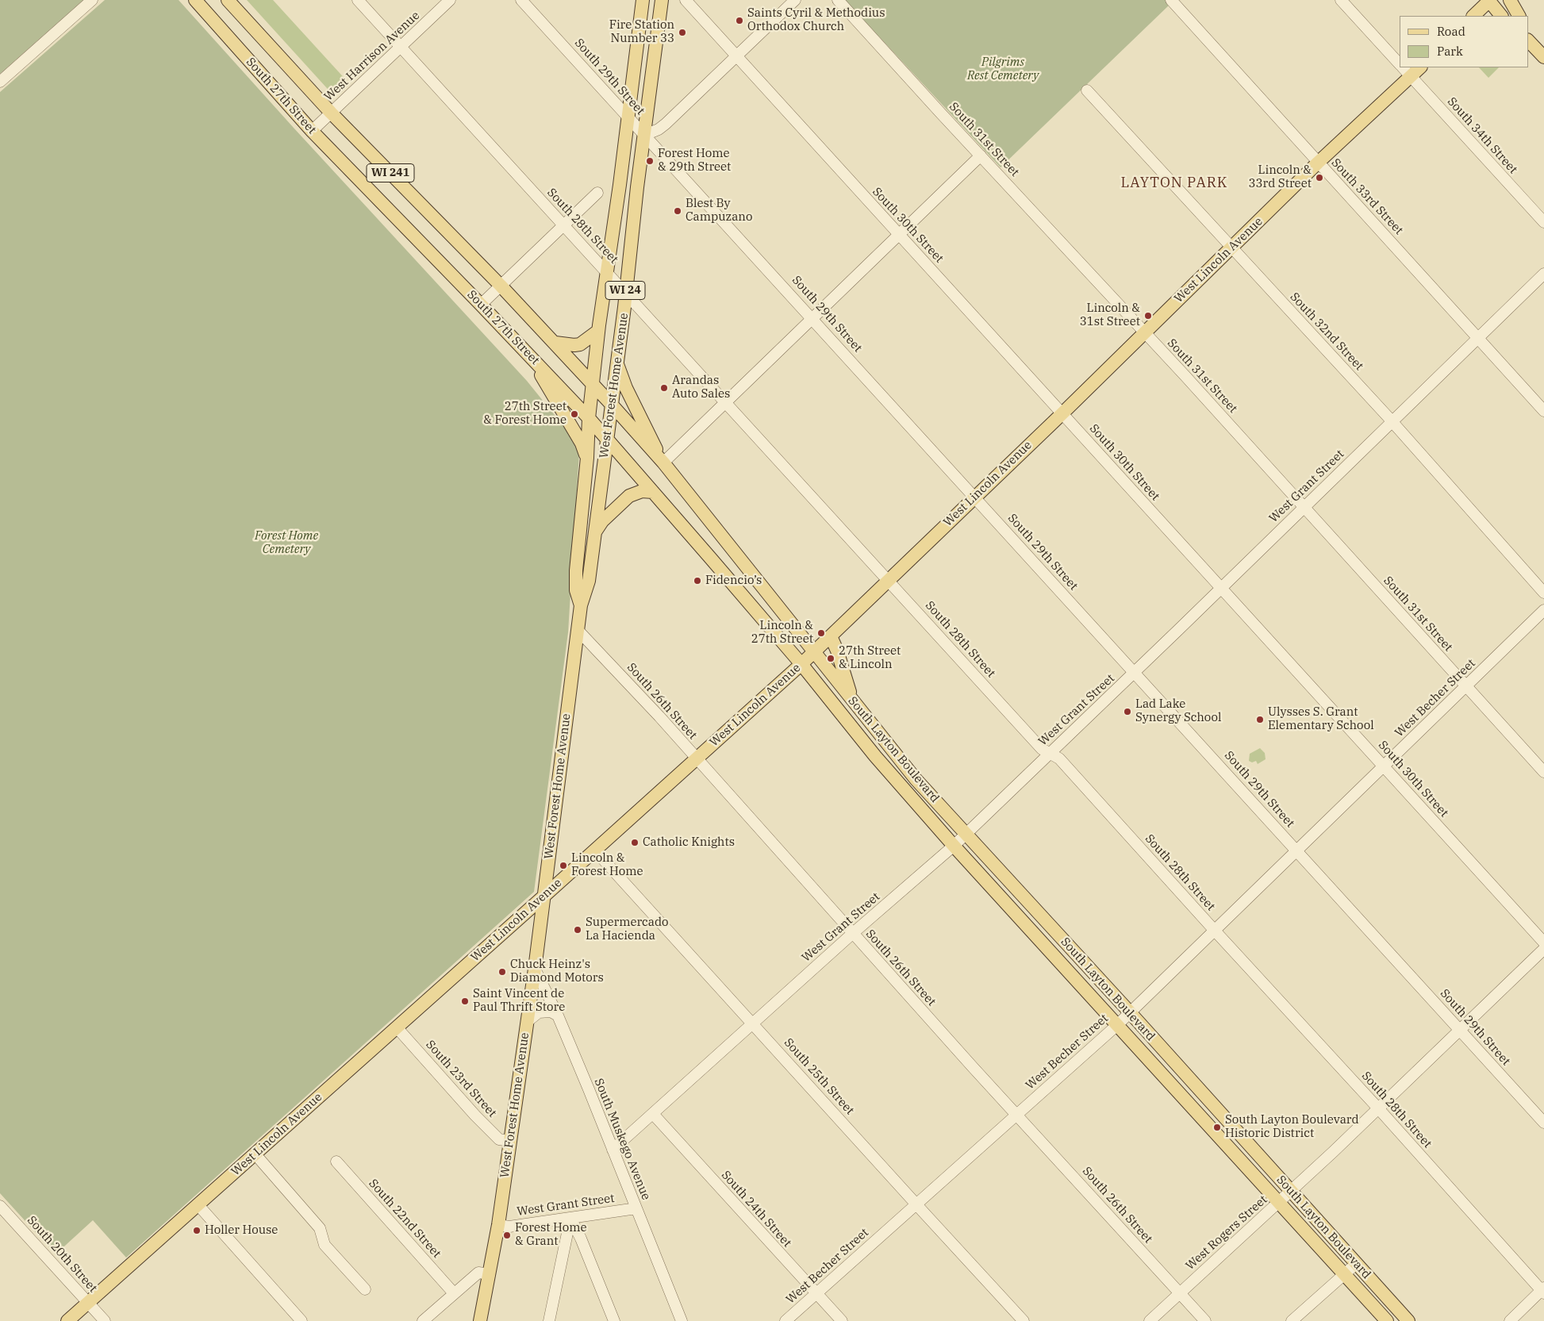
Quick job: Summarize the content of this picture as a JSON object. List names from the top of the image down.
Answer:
{
  "streets": {
    "main road": [
      "South 27th Street",
      "WI 241",
      "West Lincoln Avenue",
      "WI 24",
      "West Forest Home Avenue",
      "South Layton Boulevard"
    ],
    "street": [
      "West Harrison Avenue",
      "South 29th Street",
      "South 34th Street",
      "South 31st Street",
      "South 33rd Street",
      "South 30th Street",
      "South 28th Street",
      "South 32nd Street",
      "West Grant Street",
      "West Becher Street",
      "South 26th Street",
      "South 25th Street",
      "South 23rd Street",
      "South Muskego Avenue",
      "South 24th Street",
      "South 22nd Street",
      "West Rogers Street",
      "South 20th Street"
    ]
  },
  "crossings": [
    ["West Harrison Avenue", "South 27th Street"],
    ["West Harrison Avenue", "WI 241"],
    ["West Harrison Avenue", "South 28th Street"],
    ["South 29th Street", "West Lincoln Avenue"],
    ["South 29th Street", "West Forest Home Avenue"],
    ["South 29th Street", "West Grant Street"],
    ["South 29th Street", "West Becher Street"],
    ["South 29th Street", "West Rogers Street"],
    ["South 27th Street", "West Lincoln Avenue"],
    ["South 27th Street", "West Forest Home Avenue"],
    ["South 27th Street", "South Layton Boulevard"],
    ["South 34th Street", "West Lincoln Avenue"],
    ["South 31st Street", "West Lincoln Avenue"],
    ["South 31st Street", "West Grant Street"],
    ["South 31st Street", "West Becher Street"],
    ["WI 241", "West Forest Home Avenue"],
    ["South 33rd Street", "West Lincoln Avenue"],
    ["South 33rd Street", "West Grant Street"],
    ["South 30th Street", "West Lincoln Avenue"],
    ["South 30th Street", "West Grant Street"],
    ["South 30th Street", "West Becher Street"],
    ["South 28th Street", "West Lincoln Avenue"],
    ["South 28th Street", "West Forest Home Avenue"],
    ["South 28th Street", "West Grant Street"],
    ["South 28th Street", "West Becher Street"],
    ["South 28th Street", "West Rogers Street"],
    ["West Lincoln Avenue", "South 32nd Street"],
    ["West Lincoln Avenue", "West Forest Home Avenue"],
    ["West Lincoln Avenue", "South 26th Street"],
    ["West Lincoln Avenue", "South Layton Boulevard"],
    ["West Lincoln Avenue", "South 25th Street"],
    ["West Lincoln Avenue", "South 23rd Street"],
    ["West Lincoln Avenue", "South 20th Street"],
    ["South 32nd Street", "West Grant Street"],
    ["West Forest Home Avenue", "West Grant Street"],
    ["West Forest Home Avenue", "South 26th Street"],
    ["West Forest Home Avenue", "South 23rd Street"],
    ["West Forest Home Avenue", "South Muskego Avenue"],
    ["West Grant Street", "South 26th Street"],
    ["West Grant Street", "South Layton Boulevard"],
    ["West Grant Street", "South 25th Street"],
    ["West Grant Street", "South Muskego Avenue"],
    ["West Grant Street", "South 24th Street"],
    ["West Becher Street", "South 26th Street"],
    ["West Becher Street", "South Layton Boulevard"],
    ["West Becher Street", "South 25th Street"],
    ["West Becher Street", "South 24th Street"],
    ["South 26th Street", "West Rogers Street"],
    ["South Layton Boulevard", "West Rogers Street"]
  ],
  "districts": ["LAYTON PARK"],
  "parks": ["Pilgrims Rest Cemetery", "Forest Home Cemetery"],
  "places": [
    "Saints Cyril & Methodius Orthodox Church",
    "Fire Station Number 33",
    "Forest Home & 29th Street",
    "Lincoln & 33rd Street",
    "Blest By Campuzano",
    "Lincoln & 31st Street",
    "Arandas Auto Sales",
    "27th Street & Forest Home",
    "Fidencio’s",
    "Lincoln & 27th Street",
    "27th Street & Lincoln",
    "Lad Lake Synergy School",
    "Ulysses S. Grant Elementary School",
    "Catholic Knights",
    "Lincoln & Forest Home",
    "Supermercado La Hacienda",
    "Chuck Heinz's Diamond Motors",
    "Saint Vincent de Paul Thrift Store",
    "South Layton Boulevard Historic District",
    "Holler House",
    "Forest Home & Grant"
  ],
  "legend": ["Road", "Park"]
}
